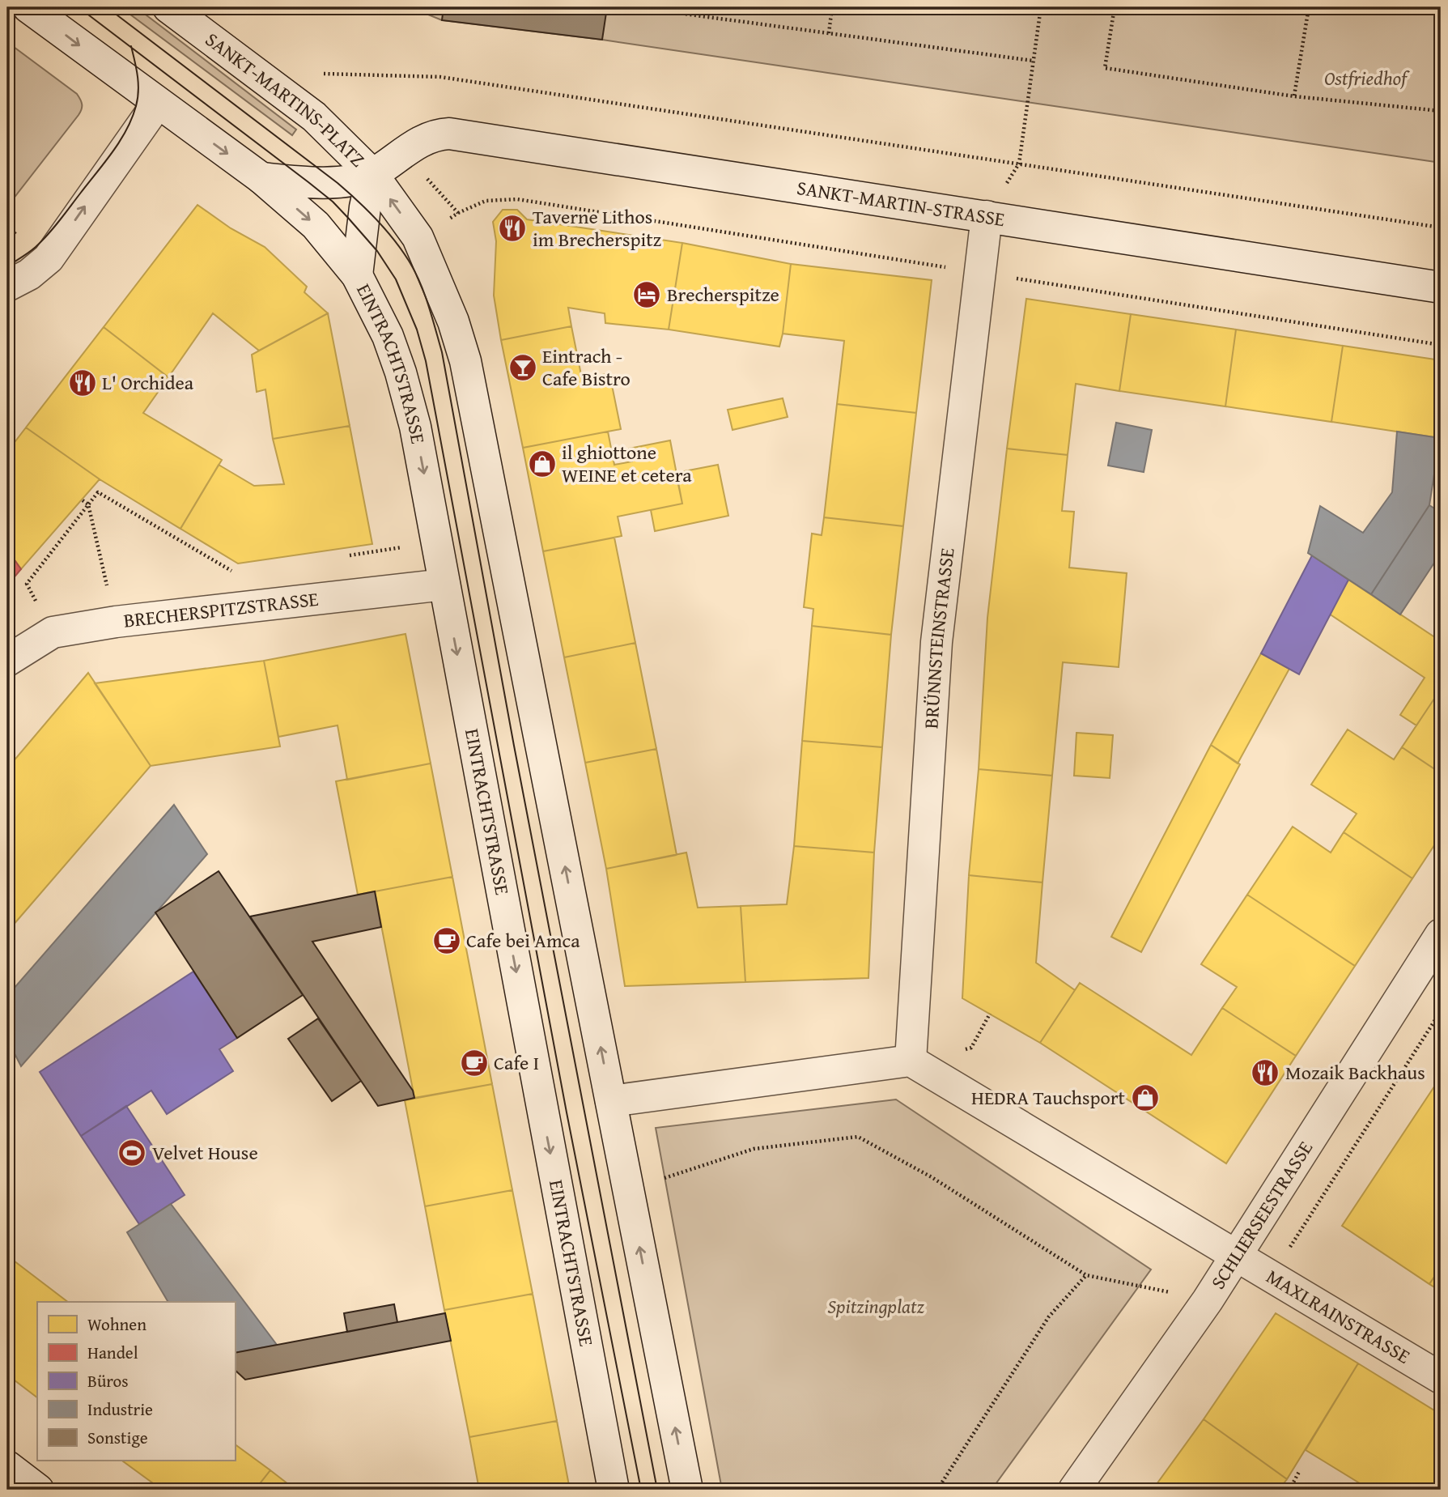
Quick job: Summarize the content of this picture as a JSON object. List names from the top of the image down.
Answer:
{
  "streets": {
    "street": [
      "SANKT-MARTINS-PLATZ",
      "SANKT-MARTIN-STRASSE",
      "EINTRACHTSTRASSE",
      "BRECHERSPITZSTRASSE",
      "BRÜNNSTEINSTRASSE",
      "SCHLIERSEESTRASSE",
      "MAXLRAINSTRASSE"
    ]
  },
  "crossings": [
    ["SANKT-MARTINS-PLATZ", "SANKT-MARTIN-STRASSE"],
    ["SANKT-MARTIN-STRASSE", "BRÜNNSTEINSTRASSE"],
    ["EINTRACHTSTRASSE", "BRECHERSPITZSTRASSE"],
    ["SCHLIERSEESTRASSE", "MAXLRAINSTRASSE"]
  ],
  "parks": ["Ostfriedhof", "Spitzingplatz"],
  "places": {
    "restaurant": ["Taverne Lithos im Brecherspitz", "L' Orchidea", "Mozaik Backhaus"],
    "hotel": ["Brecherspitze"],
    "bar": ["Eintrach - Cafe Bistro"],
    "shop": ["il ghiottone WEINE et cetera", "HEDRA Tauchsport"],
    "cafe": ["Cafe bei Amca", "Cafe I"],
    "sports": ["Velvet House"]
  },
  "legend": [
    "Wohnen",
    "Handel",
    "Büros",
    "Industrie",
    "Sonstige"
  ]
}
